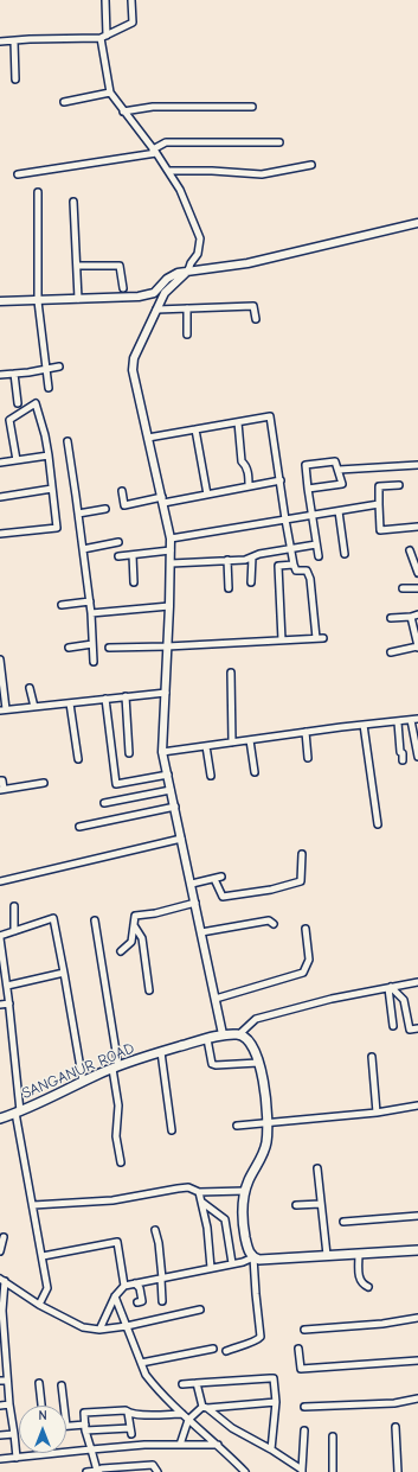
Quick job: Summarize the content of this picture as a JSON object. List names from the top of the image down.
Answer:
{
  "streets": {
    "main road": ["SANGANUR ROAD"]
  },
  "north": "top"
}
